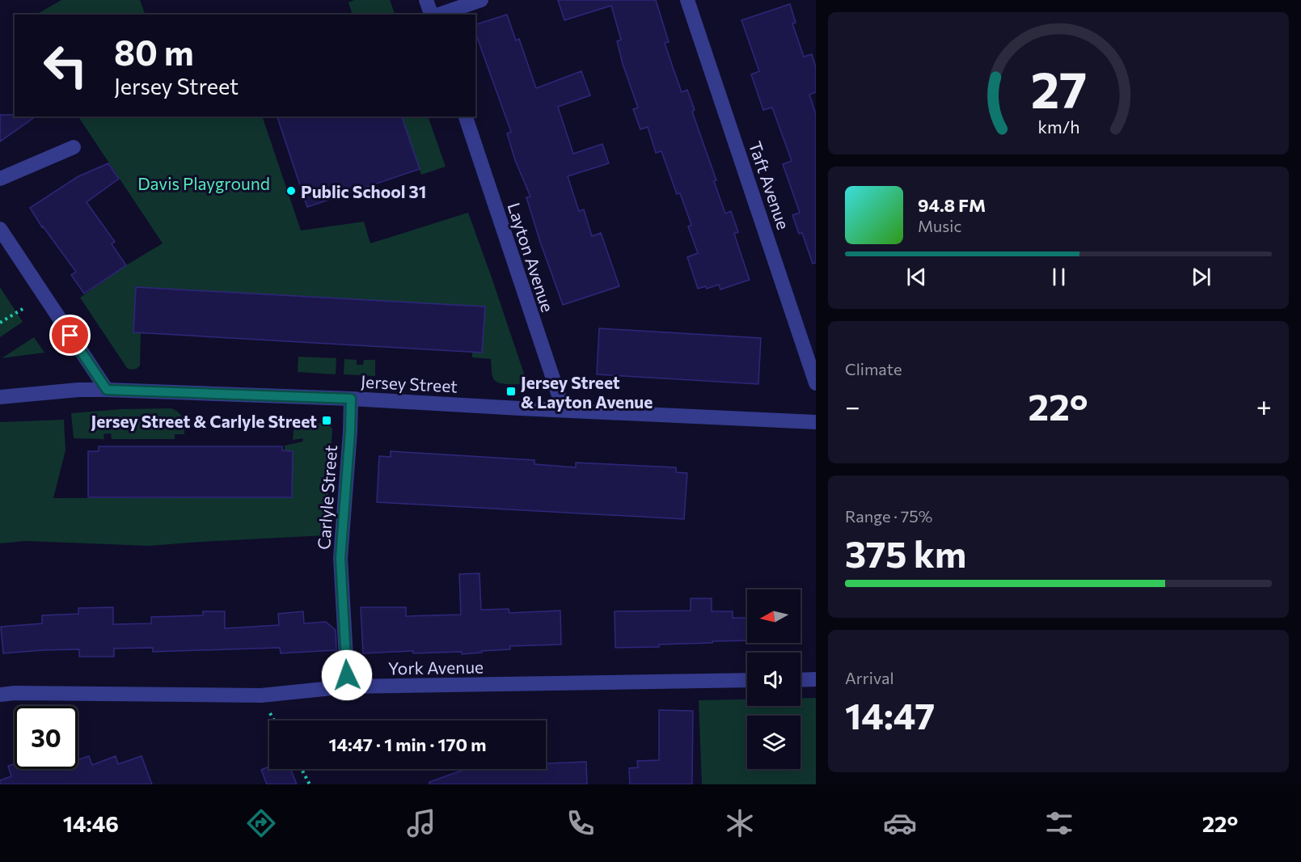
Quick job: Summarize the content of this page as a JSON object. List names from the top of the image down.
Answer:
{
  "streets": {
    "street": [
      "Taft Avenue",
      "Layton Avenue",
      "Jersey Street",
      "Carlyle Street",
      "York Avenue"
    ]
  },
  "crossings": [
    ["Layton Avenue", "Jersey Street"],
    ["Jersey Street", "Carlyle Street"],
    ["Carlyle Street", "York Avenue"]
  ],
  "parks": ["Davis Playground"],
  "places": {
    "other": ["Public School 31"],
    "transit": ["Jersey Street & Layton Avenue", "Jersey Street & Carlyle Street"]
  },
  "north": "left",
  "page": {
    "turn": ["80 m", "Jersey Street"],
    "song": ["94.8 FM", "Music"],
    "tile": [
      "Climate",
      ["Range · 75%", "375 km"],
      ["Arrival", "14:47"]
    ],
    "heat": ["−", "22°", "+"],
    "limit": "30",
    "trip": "14:47 · 1 min · 170 m",
    "tabs": ["14:46", "22°"],
    "gauge": ["27", "km/h"]
  }
}
